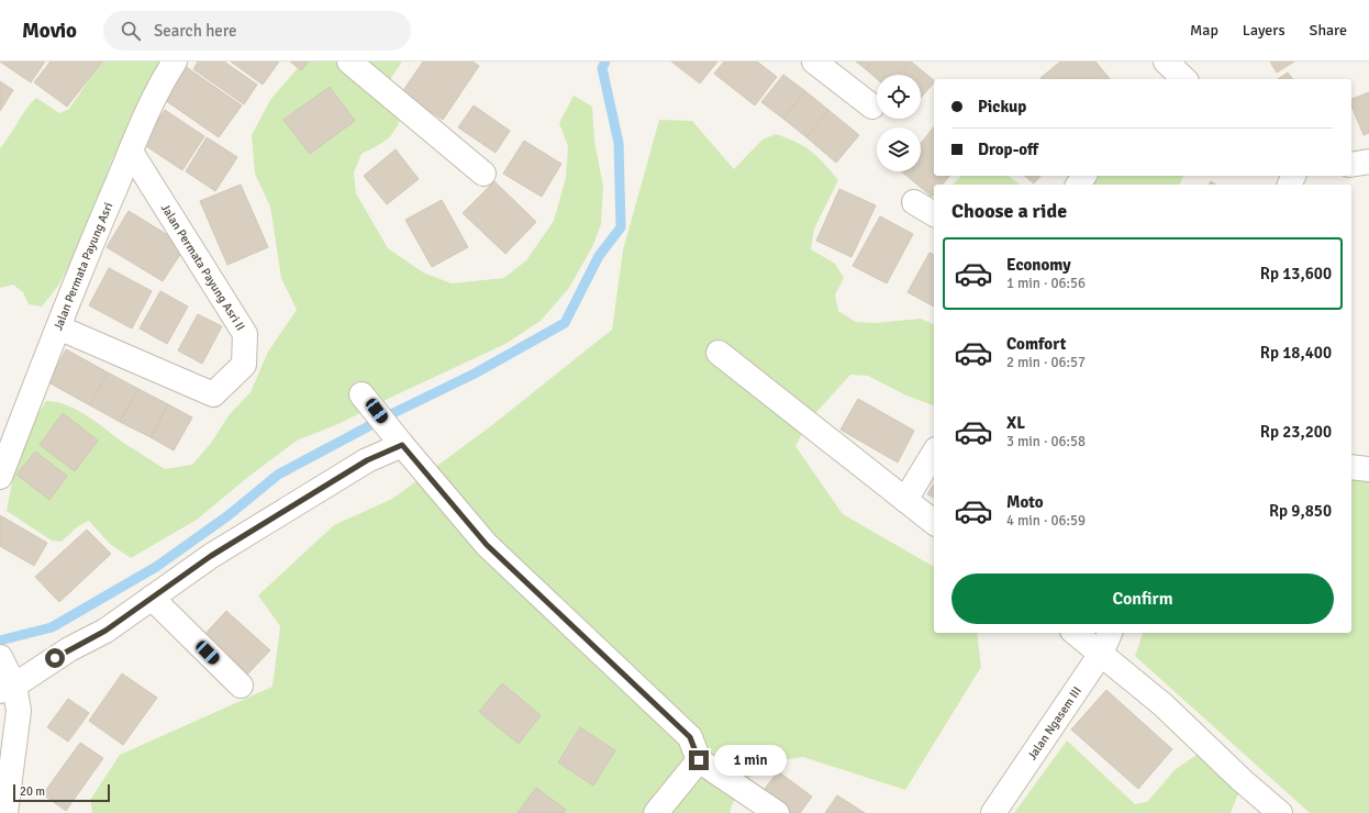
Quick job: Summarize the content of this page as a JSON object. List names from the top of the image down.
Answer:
{
  "streets": {
    "street": ["Jalan Permata Payung Asri", "Jalan Permata Payung Asri II", "Jalan Ngasem III"]
  },
  "crossings": [
    ["Jalan Permata Payung Asri", "Jalan Permata Payung Asri II"]
  ],
  "scale_bar": "20 m",
  "page": {
    "header": "Movio",
    "search": "Search here",
    "nav": ["Map", "Layers", "Share"],
    "banner": ["Pickup", "Drop-off"],
    "heading": "Choose a ride",
    "list": [
      {
        "name": "Economy",
        "note": "1 min · 06:56",
        "value": "Rp 13,600"
      },
      {
        "name": "Comfort",
        "note": "2 min · 06:57",
        "value": "Rp 18,400"
      },
      {
        "name": "XL",
        "note": "3 min · 06:58",
        "value": "Rp 23,200"
      },
      {
        "name": "Moto",
        "note": "4 min · 06:59",
        "value": "Rp 9,850"
      }
    ],
    "buttons": "Confirm",
    "bubble": "1 min",
    "scale": "20 m"
  }
}
